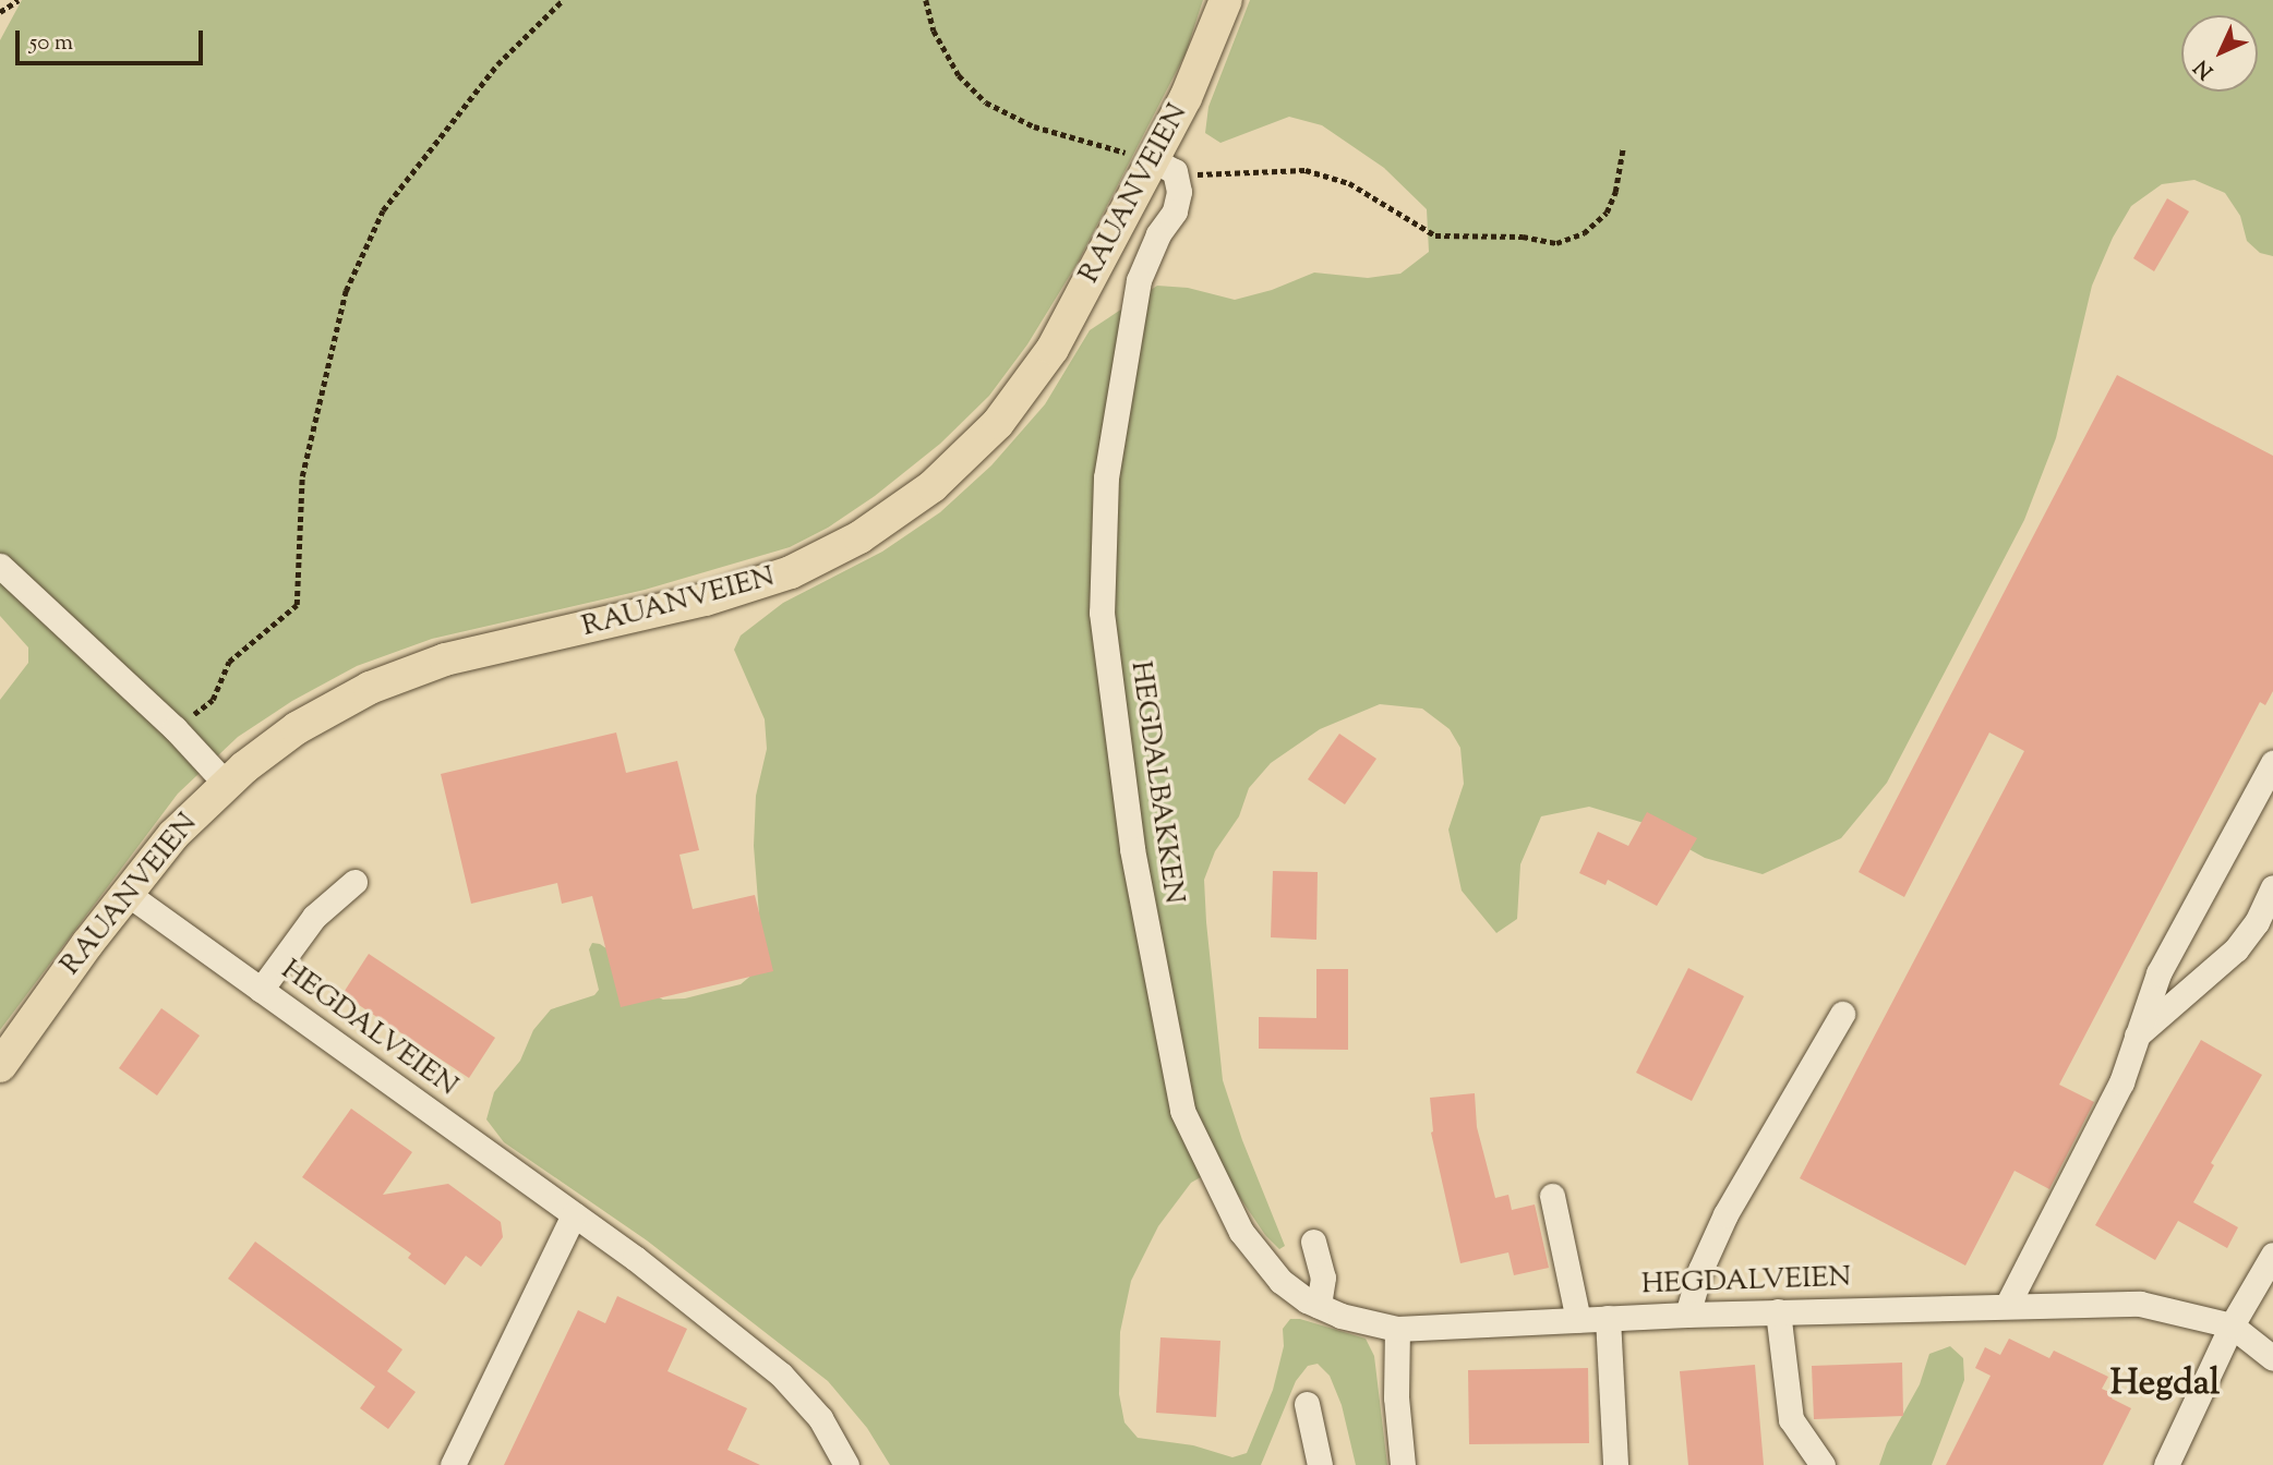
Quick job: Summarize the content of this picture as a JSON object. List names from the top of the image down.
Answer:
{
  "streets": {
    "main road": ["RAUANVEIEN"],
    "street": ["HEGDALBAKKEN", "HEGDALVEIEN"]
  },
  "crossings": [
    ["RAUANVEIEN", "HEGDALBAKKEN"],
    ["RAUANVEIEN", "HEGDALVEIEN"],
    ["HEGDALBAKKEN", "HEGDALVEIEN"]
  ],
  "districts": ["Hegdal"],
  "scale_bar": "50 m",
  "north": "bottom left"
}
